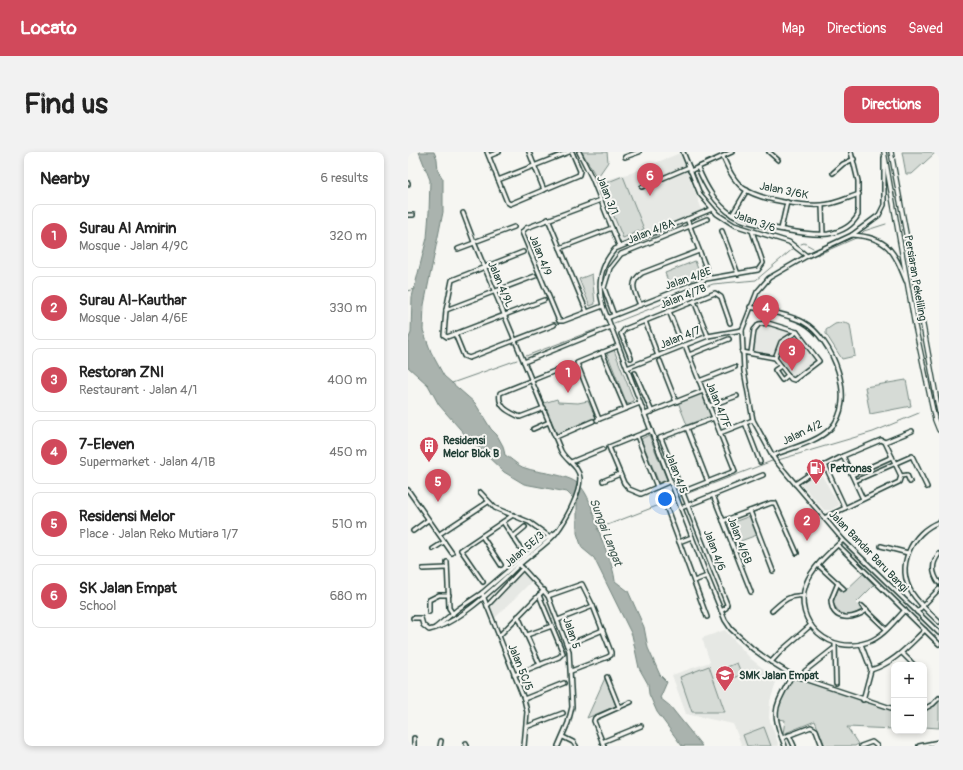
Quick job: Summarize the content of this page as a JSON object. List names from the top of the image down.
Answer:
{
  "streets": {
    "main road": ["Persiaran Pekeliling"],
    "street": [
      "Jalan 3/6K",
      "Jalan 3/1",
      "Jalan 3/6",
      "Jalan 4/8A",
      "Jalan 4/9",
      "Jalan 4/8E",
      "Jalan 4/9L",
      "Jalan 4/7B",
      "Jalan 4/7",
      "Jalan 4/7F",
      "Jalan 4/2",
      "Jalan 4/5",
      "Jalan 4/6B",
      "Jalan 5E/3",
      "Jalan 4/6",
      "Jalan Bandar Baru Bangi",
      "Jalan 5",
      "Jalan 5C/5"
    ]
  },
  "crossings": [
    ["Jalan 3/1", "Jalan 4/9"],
    ["Jalan 3/1", "Jalan 4/5"],
    ["Jalan 3/6", "Jalan 4/8E"],
    ["Jalan 3/6", "Jalan 4/5"],
    ["Jalan 3/6", "Jalan Bandar Baru Bangi"],
    ["Jalan 4/8A", "Jalan 4/8E"],
    ["Jalan 4/9", "Jalan 4/5"],
    ["Jalan 4/8E", "Jalan 4/5"],
    ["Persiaran Pekeliling", "Jalan Bandar Baru Bangi"],
    ["Jalan 4/9L", "Jalan 5E/3"],
    ["Jalan 4/7", "Jalan 4/7F"],
    ["Jalan 4/7", "Jalan 4/5"],
    ["Jalan 4/7", "Jalan Bandar Baru Bangi"],
    ["Jalan 4/2", "Jalan Bandar Baru Bangi"],
    ["Jalan 4/5", "Jalan 4/6"],
    ["Jalan 5E/3", "Jalan 5"],
    ["Jalan 5E/3", "Jalan 5C/5"]
  ],
  "water": ["Sungai Langat"],
  "places": {
    "building": ["Residensi Melor Blok B"],
    "fuel station": ["Petronas"],
    "school or university": ["SMK Jalan Empat"]
  },
  "page": {
    "header": "Locato",
    "nav": ["Map", "Directions", "Saved"],
    "buttons": "Directions",
    "title": "Find us",
    "heading": ["Nearby", "6 results"],
    "pins": [
      "6",
      "4",
      "3",
      "1",
      "5",
      "2"
    ],
    "list": [
      {
        "mark": "1",
        "name": "Surau Al Amirin",
        "note": "Mosque · Jalan 4/9C",
        "value": "320 m"
      },
      {
        "mark": "2",
        "name": "Surau Al-Kauthar",
        "note": "Mosque · Jalan 4/6E",
        "value": "330 m"
      },
      {
        "mark": "3",
        "name": "Restoran ZNI",
        "note": "Restaurant · Jalan 4/1",
        "value": "400 m"
      },
      {
        "mark": "4",
        "name": "7-Eleven",
        "note": "Supermarket · Jalan 4/1B",
        "value": "450 m"
      },
      {
        "mark": "5",
        "name": "Residensi Melor",
        "note": "Place · Jalan Reko Mutiara 1/7",
        "value": "510 m"
      },
      {
        "mark": "6",
        "name": "SK Jalan Empat",
        "note": "School",
        "value": "680 m"
      }
    ],
    "map_buttons": ["+", "−"]
  }
}
